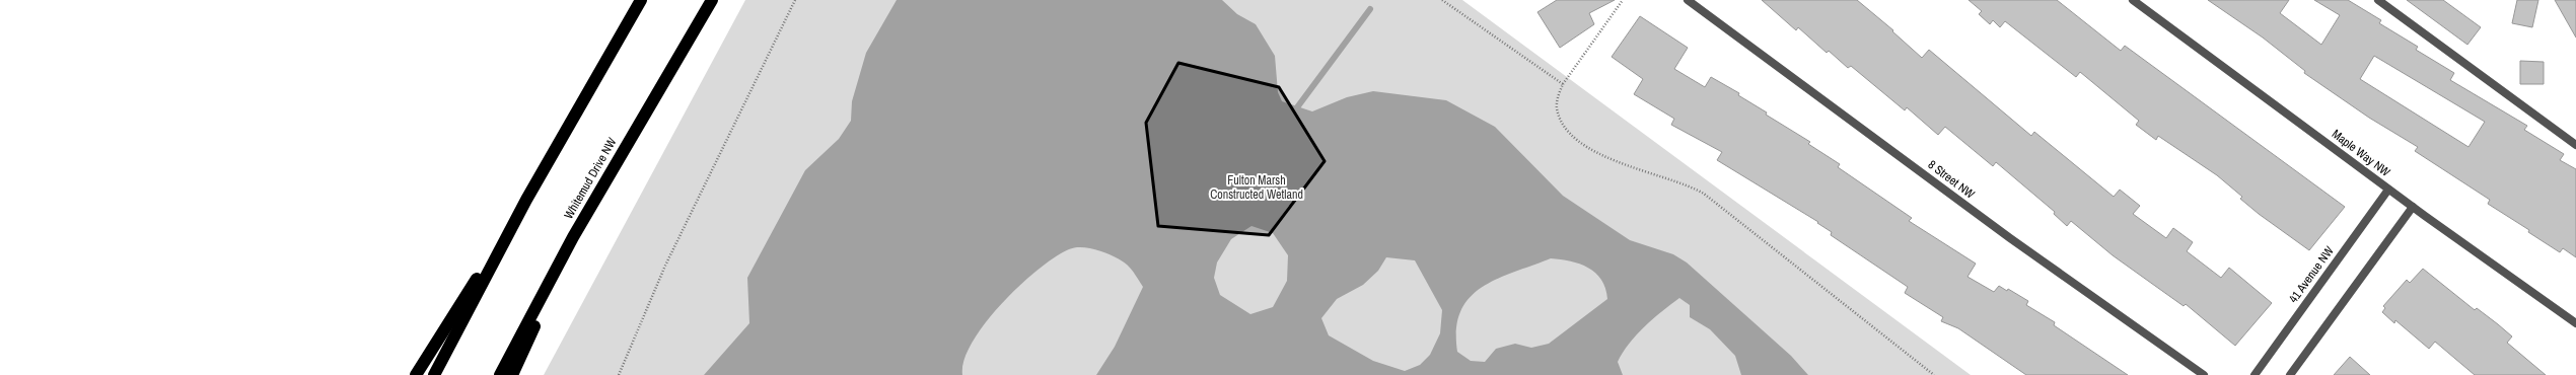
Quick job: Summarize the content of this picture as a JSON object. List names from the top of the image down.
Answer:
{
  "streets": {
    "highway": ["Whitemud Drive NW"],
    "street": ["Maple Way NW", "8 Street NW", "41 Avenue NW"]
  },
  "crossings": [
    ["Maple Way NW", "41 Avenue NW"]
  ],
  "parks": ["Fulton Marsh Constructed Wetland"]
}
